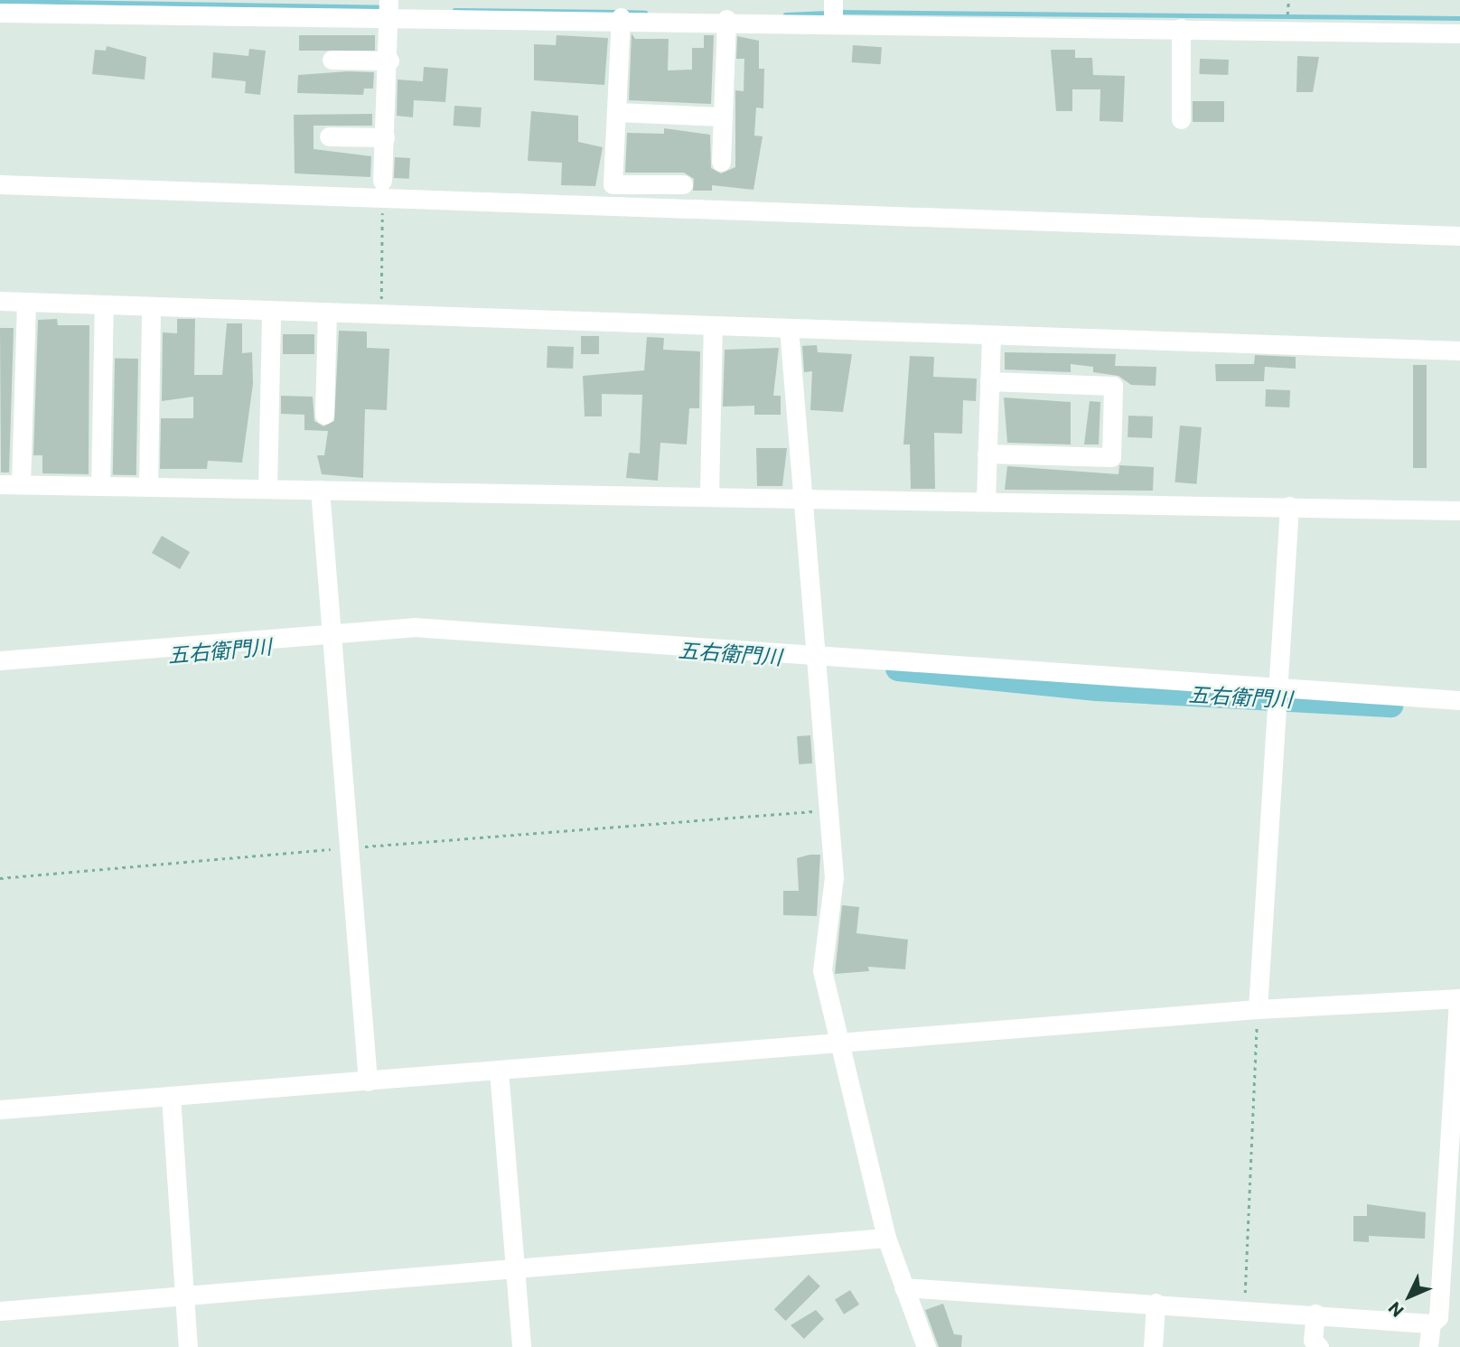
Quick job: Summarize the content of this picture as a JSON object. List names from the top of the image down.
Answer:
{
  "water": ["五右衛門川"],
  "north": "bottom left"
}
